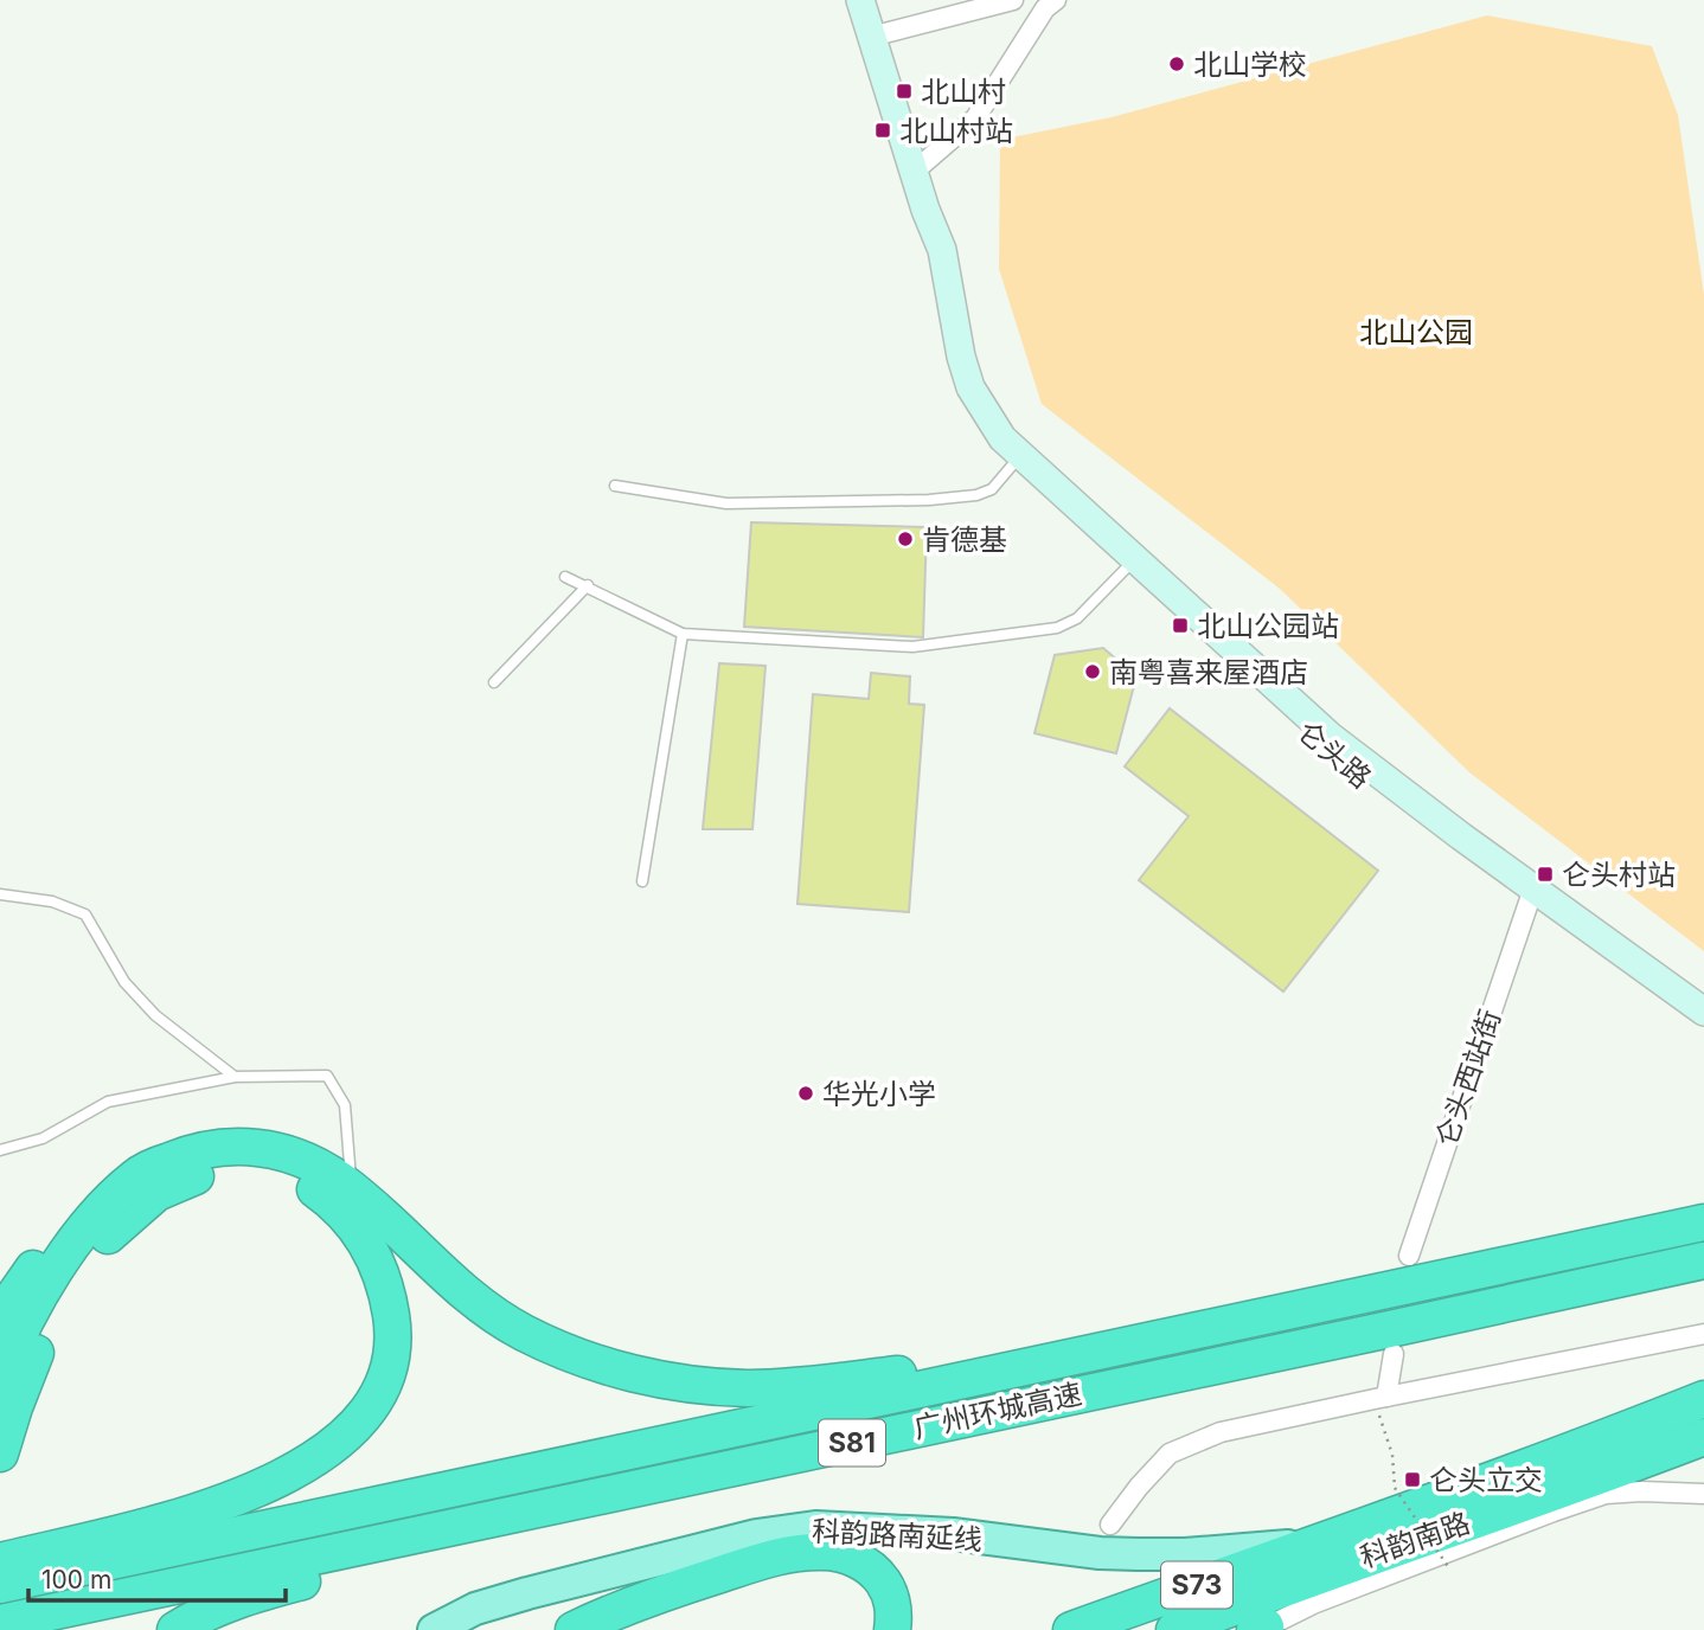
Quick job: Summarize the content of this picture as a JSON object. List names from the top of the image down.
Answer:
{
  "streets": {
    "highway": [
      "广州环城高速",
      "S81",
      "科韵南路",
      "S73"
    ],
    "main road": ["科韵路南延线"],
    "street": ["仑头路", "仑头西站街"]
  },
  "crossings": [
    ["仑头路", "仑头西站街"],
    ["科韵路南延线", "科韵南路"],
    ["科韵路南延线", "S73"],
    ["科韵南路", "S73"]
  ],
  "parks": ["北山公园"],
  "places": {
    "other": [
      "北山学校",
      "肯德基",
      "南粤喜来屋酒店",
      "华光小学"
    ],
    "transit": [
      "北山村",
      "北山村站",
      "北山公园站",
      "仑头村站",
      "仑头立交"
    ]
  },
  "scale_bar": "100 m"
}
